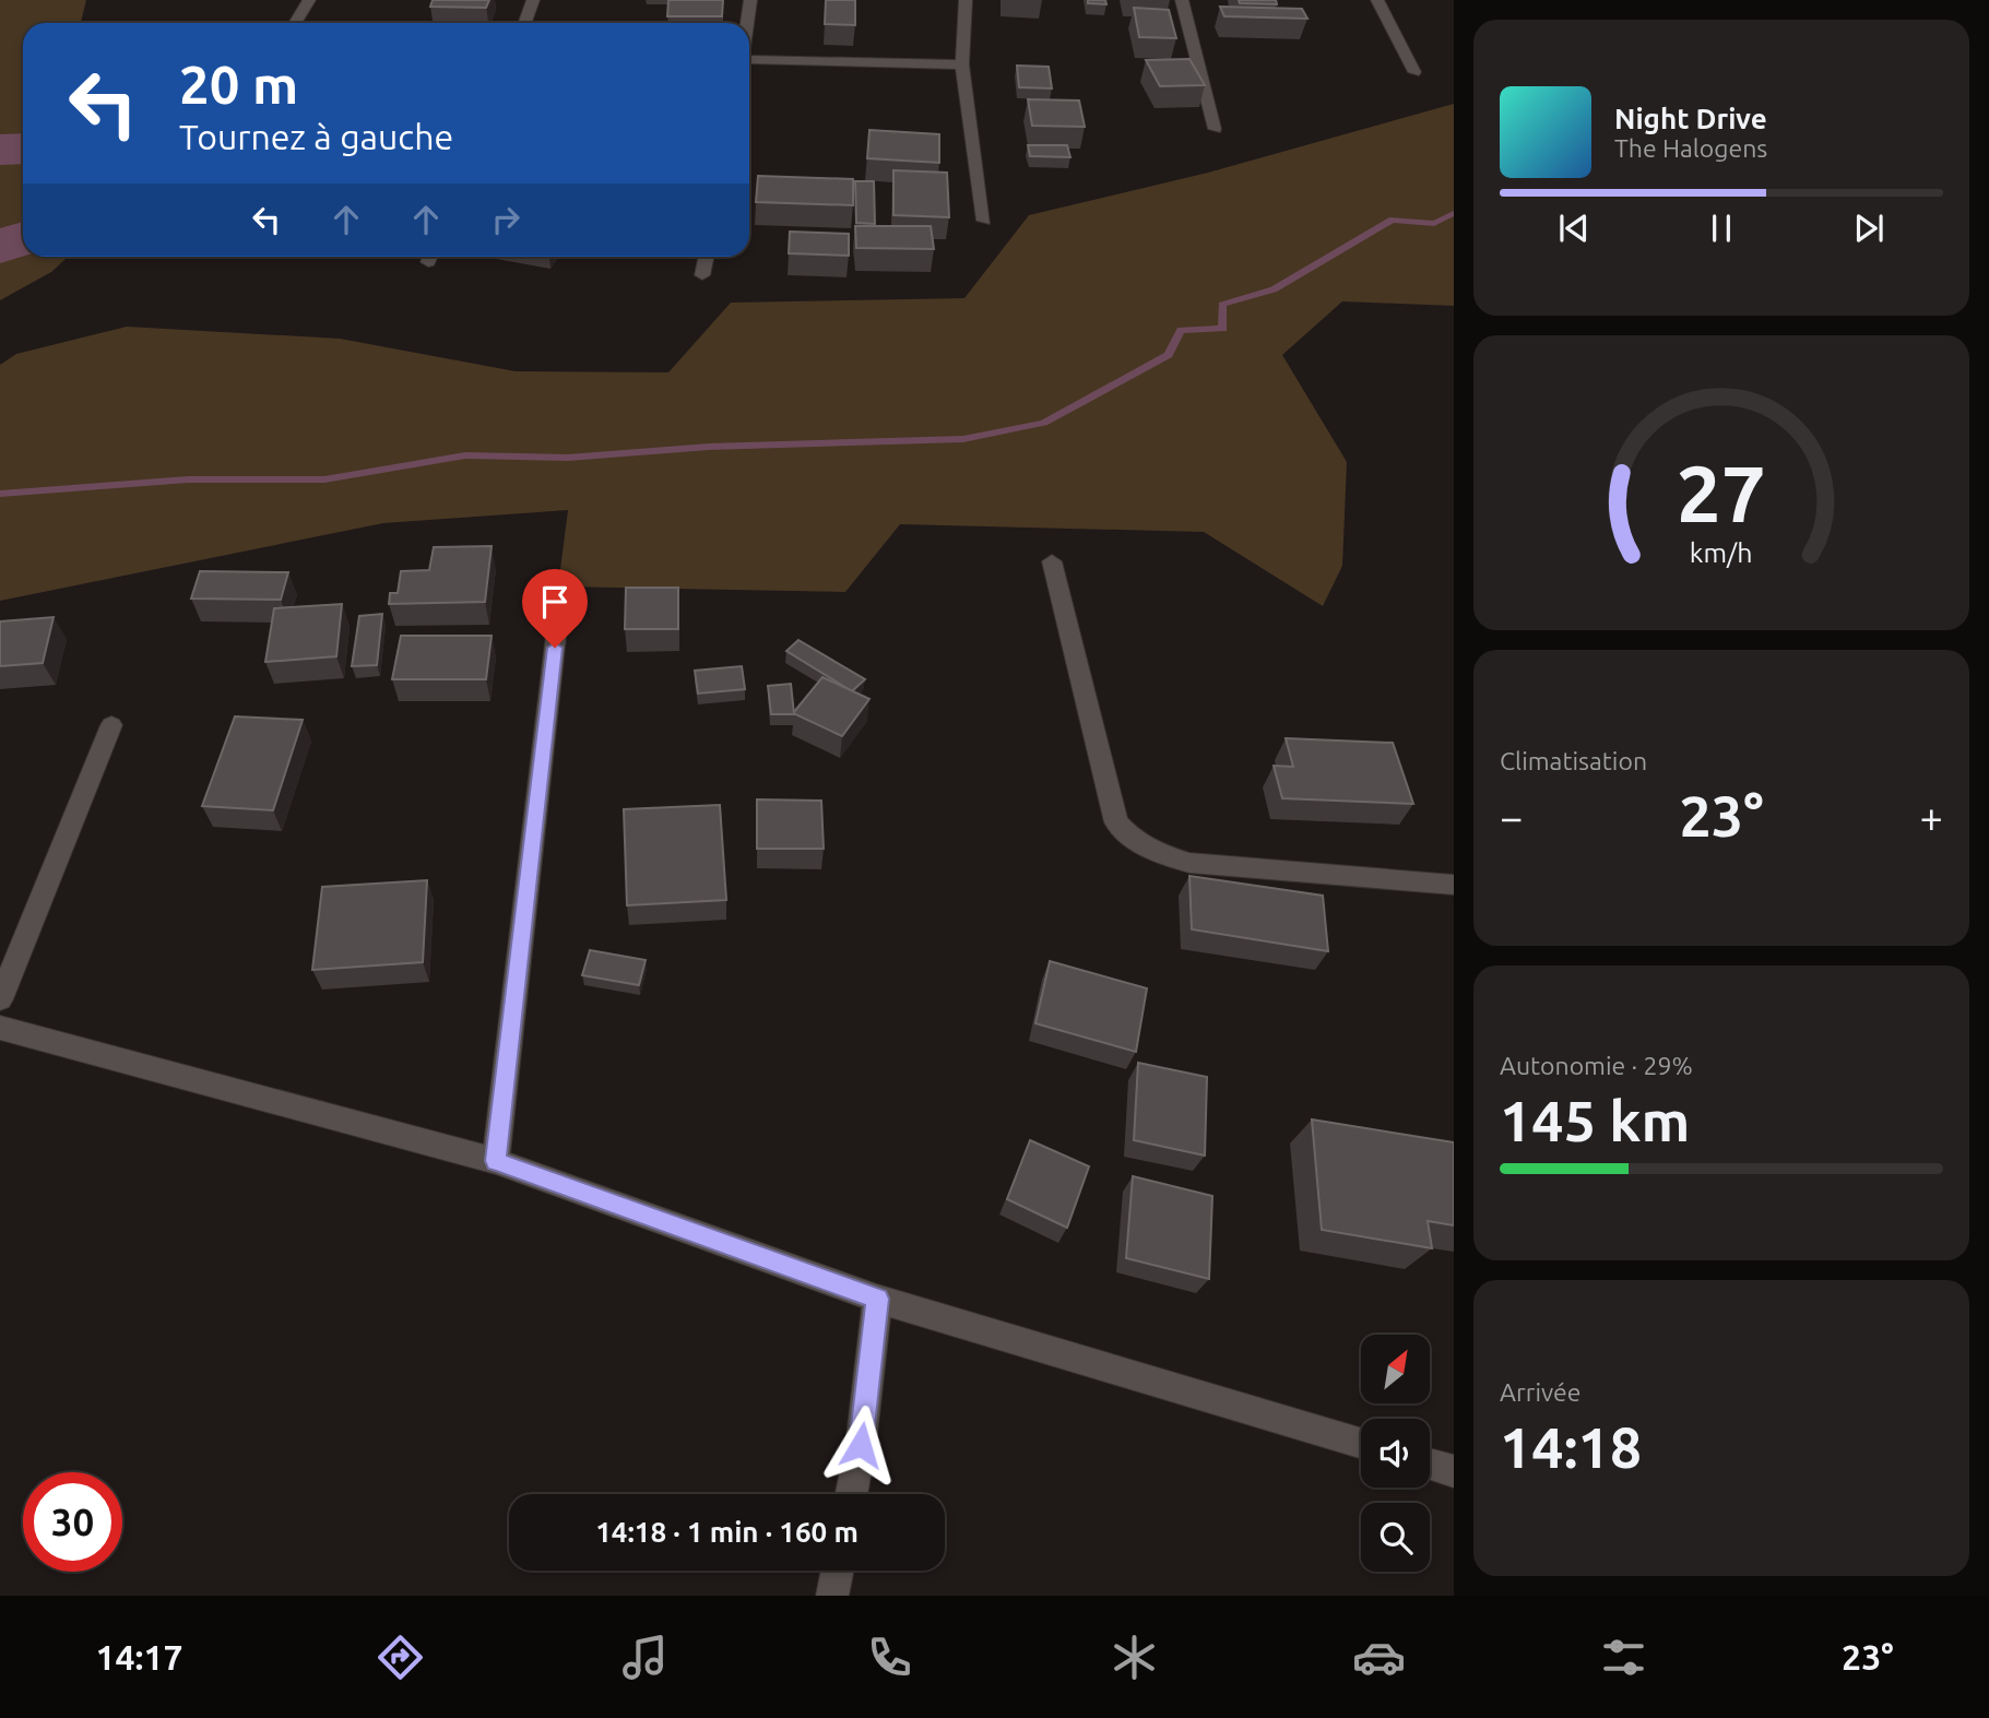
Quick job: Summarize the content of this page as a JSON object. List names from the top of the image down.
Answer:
{
  "north": "top right",
  "page": {
    "turn": ["20 m", "Tournez à gauche"],
    "song": ["Night Drive", "The Halogens"],
    "tile": [
      "Climatisation",
      ["Autonomie · 29%", "145 km"],
      ["Arrivée", "14:18"]
    ],
    "heat": ["−", "23°", "+"],
    "limit": "30",
    "trip": "14:18 · 1 min · 160 m",
    "tabs": ["14:17", "23°"],
    "gauge": ["27", "km/h"]
  }
}
